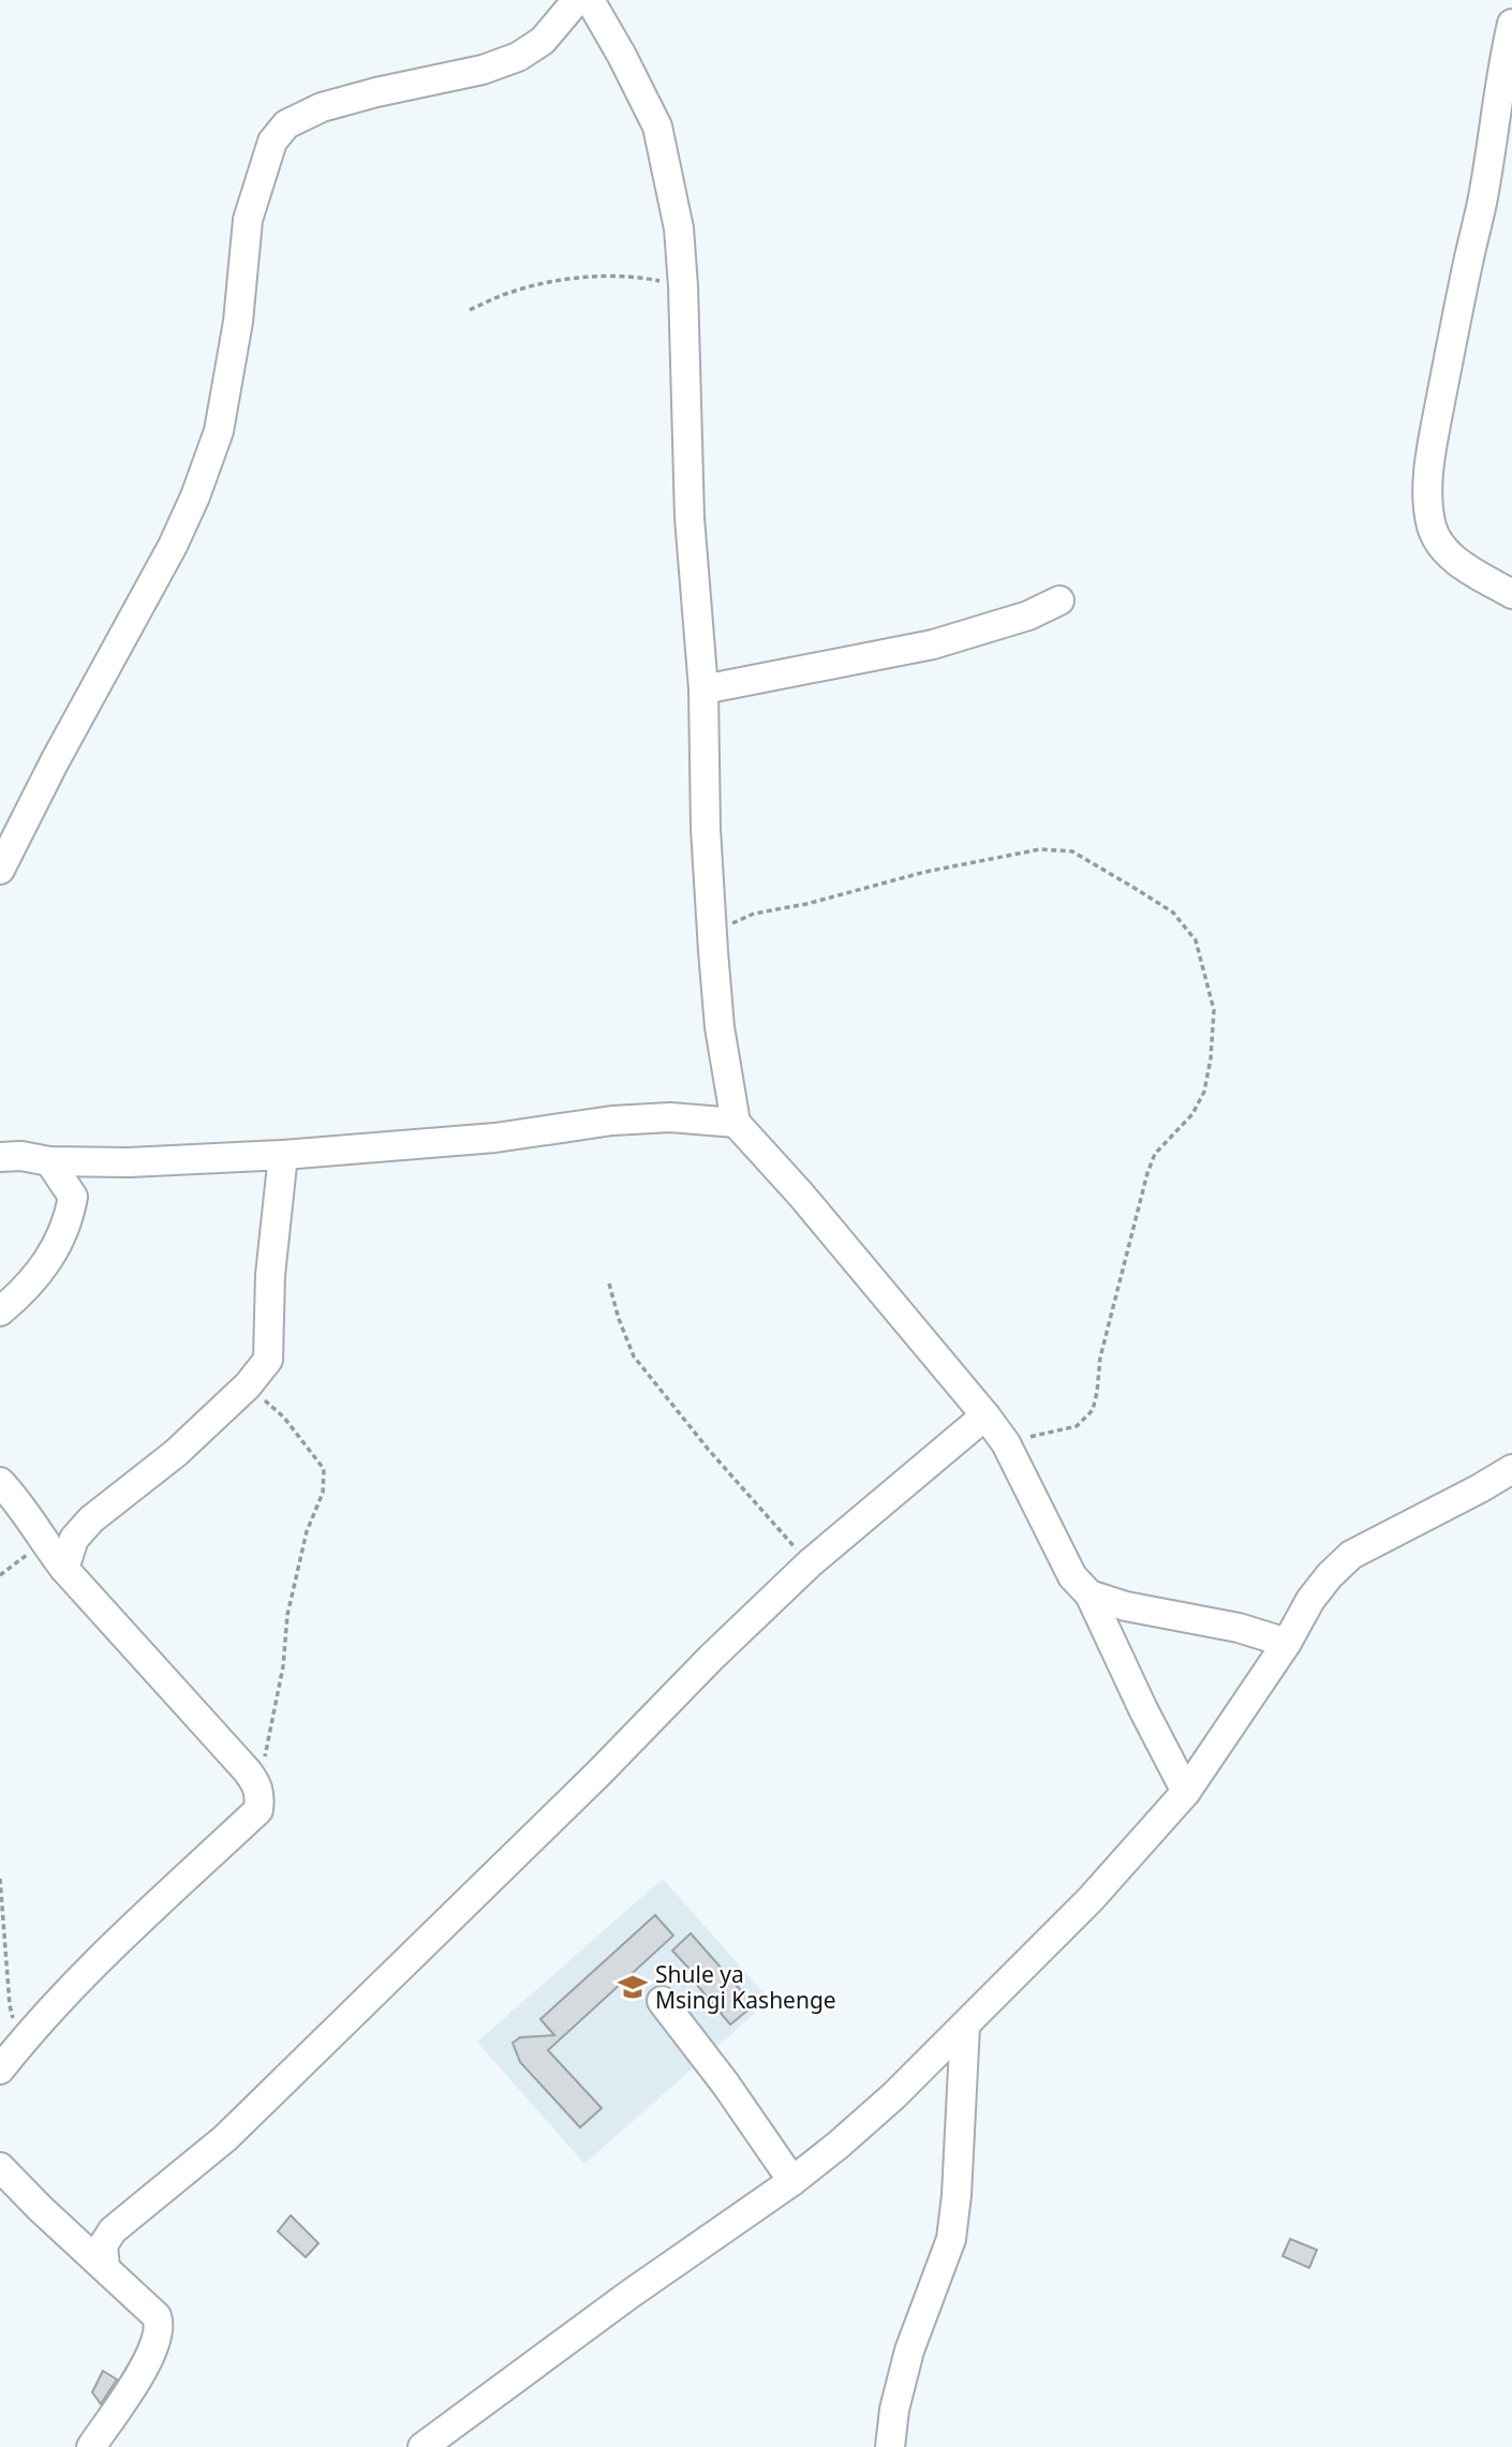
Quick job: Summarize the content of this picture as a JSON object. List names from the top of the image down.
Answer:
{
  "places": {
    "school or university": ["Shule ya Msingi Kashenge"]
  }
}
